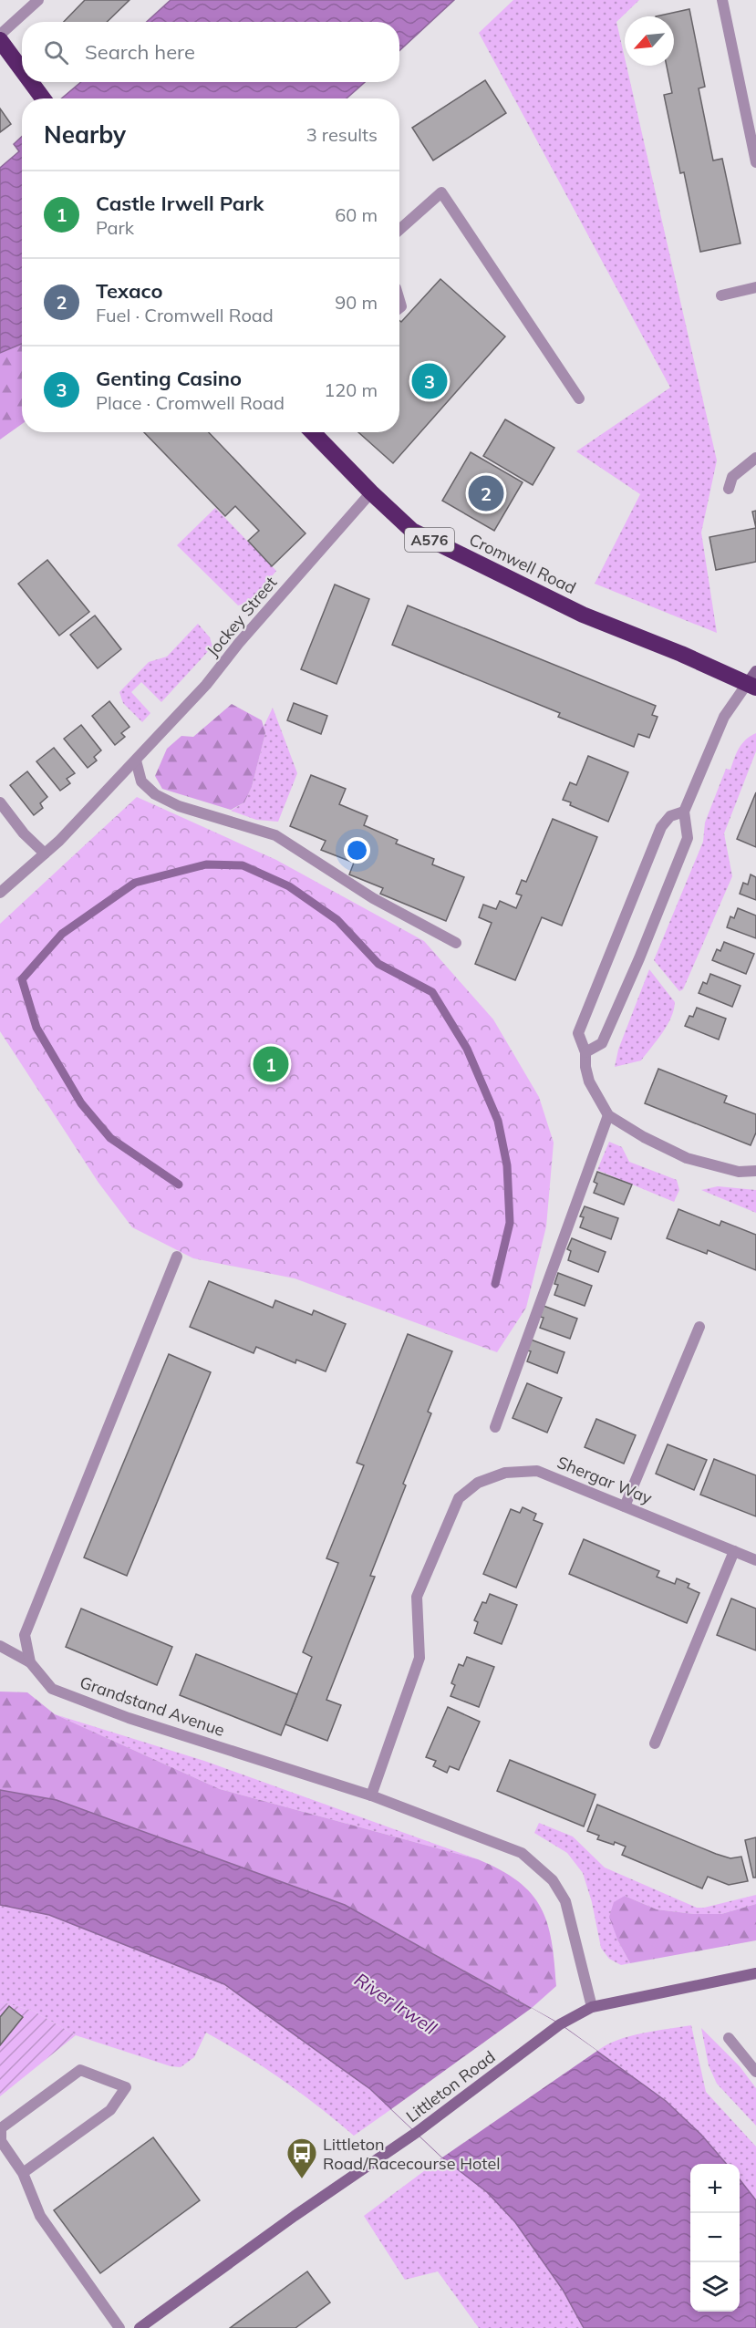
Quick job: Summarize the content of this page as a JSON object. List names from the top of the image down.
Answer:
{
  "streets": {
    "highway": ["A576", "Cromwell Road"],
    "street": [
      "Jockey Street",
      "Shergar Way",
      "Grandstand Avenue",
      "Littleton Road"
    ]
  },
  "crossings": [
    ["Cromwell Road", "Jockey Street"],
    ["Shergar Way", "Grandstand Avenue"],
    ["Grandstand Avenue", "Littleton Road"]
  ],
  "water": ["River Irwell"],
  "places": {
    "bus stop": ["Littleton Road/Racecourse Hotel"]
  },
  "north": "bottom left",
  "page": {
    "search": "Search here",
    "heading": ["Nearby", "3 results"],
    "list": [
      {
        "mark": "1",
        "name": "Castle Irwell Park",
        "note": "Park",
        "value": "60 m"
      },
      {
        "mark": "2",
        "name": "Texaco",
        "note": "Fuel · Cromwell Road",
        "value": "90 m"
      },
      {
        "mark": "3",
        "name": "Genting Casino",
        "note": "Place · Cromwell Road",
        "value": "120 m"
      }
    ],
    "pins": ["3", "2", "1"],
    "map_buttons": ["+", "−"]
  }
}
